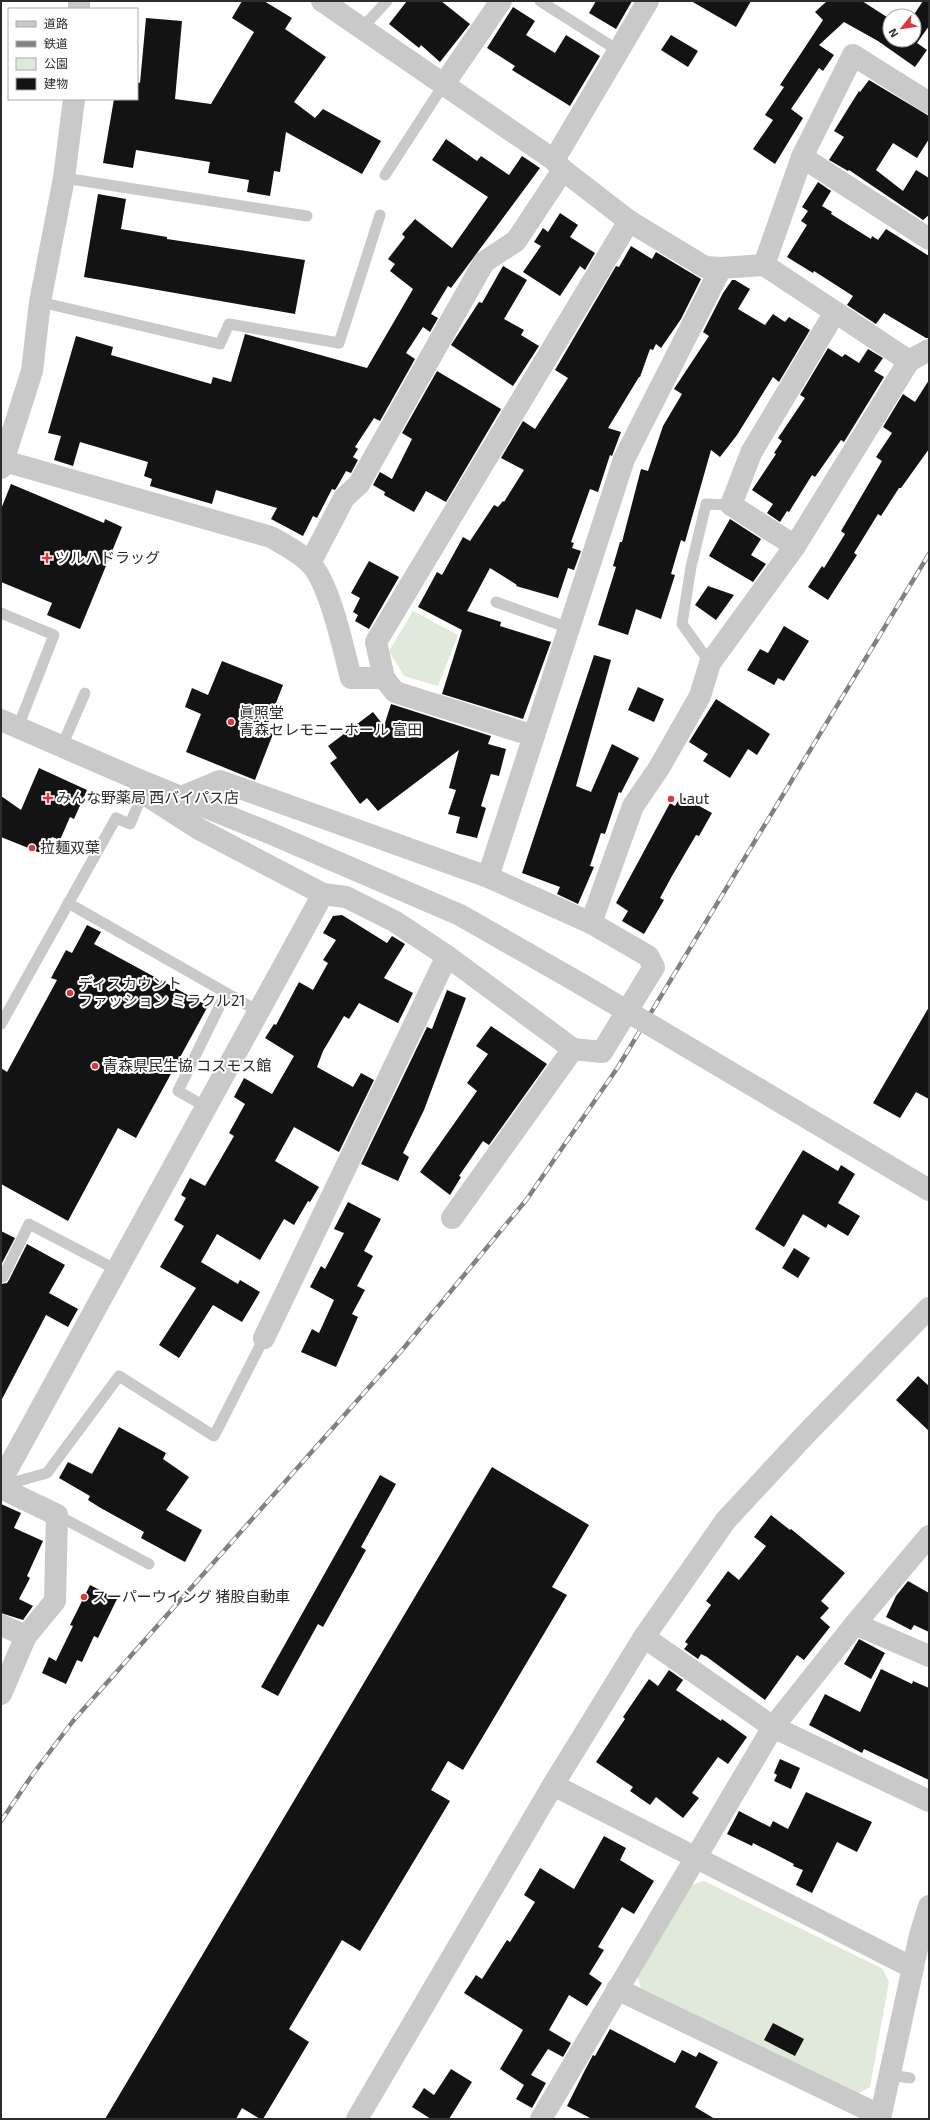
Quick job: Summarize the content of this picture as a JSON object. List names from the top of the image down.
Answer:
{
  "places": {
    "health": ["ツルハドラッグ", "みんな野薬局 西バイパス店"],
    "other": [
      "眞照堂 青森セレモニーホール 富田",
      "Laut",
      "拉麺双葉",
      "ディスカウント ファッション ミラクル21",
      "青森県民生協 コスモス館",
      "スーパーウイング 猪股自動車"
    ]
  },
  "legend": [
    "道路",
    "鉄道",
    "公園",
    "建物"
  ],
  "north": "bottom left"
}
